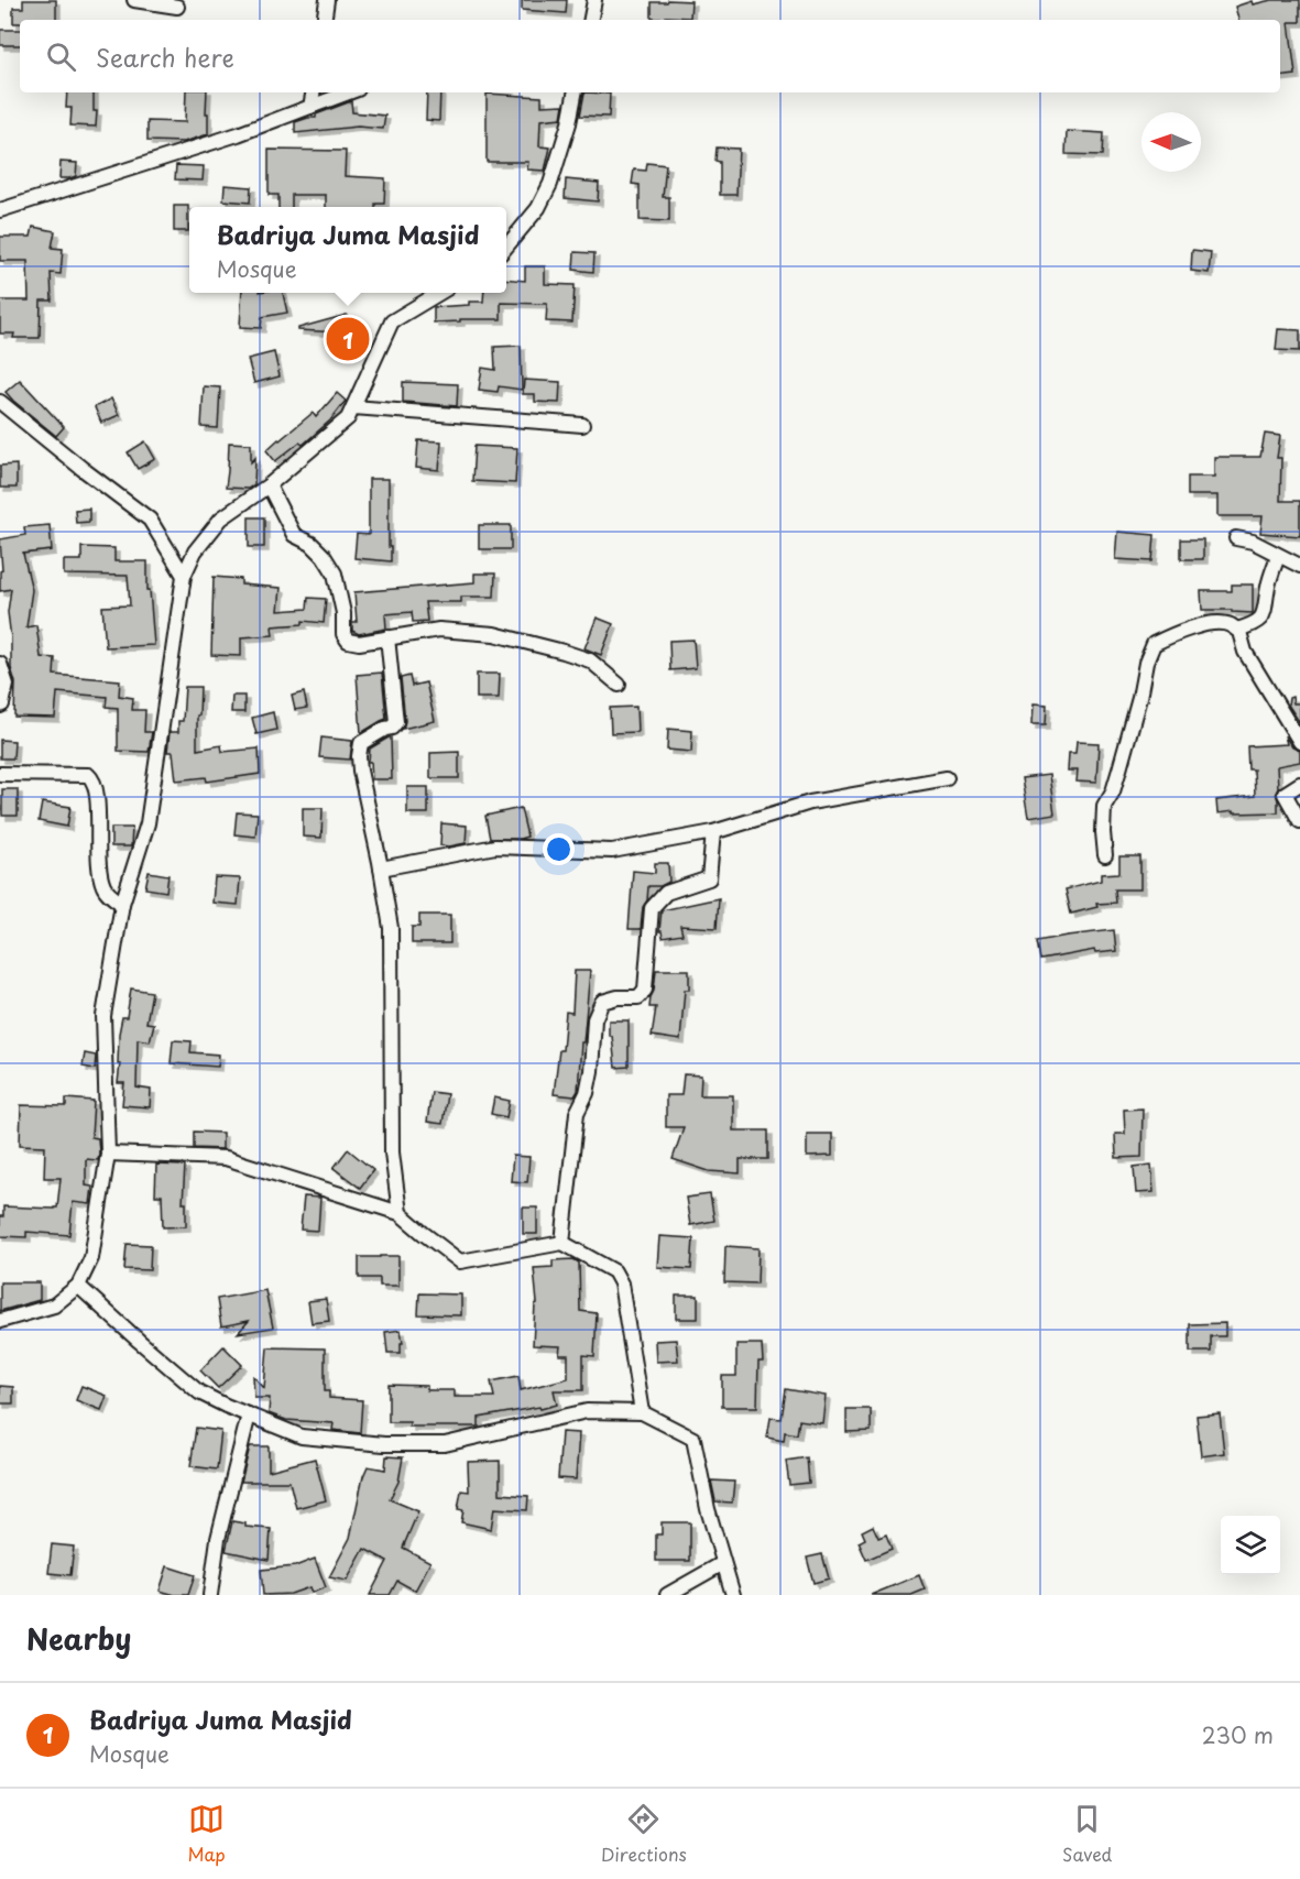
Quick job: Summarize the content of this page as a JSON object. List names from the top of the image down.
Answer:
{
  "north": "left",
  "page": {
    "search": "Search here",
    "popup": ["Badriya Juma Masjid", "Mosque"],
    "pins": "1",
    "heading": "Nearby",
    "list": [
      {
        "mark": "1",
        "name": "Badriya Juma Masjid",
        "note": "Mosque",
        "value": "230 m"
      }
    ],
    "nav": ["Map", "Directions", "Saved"]
  }
}
